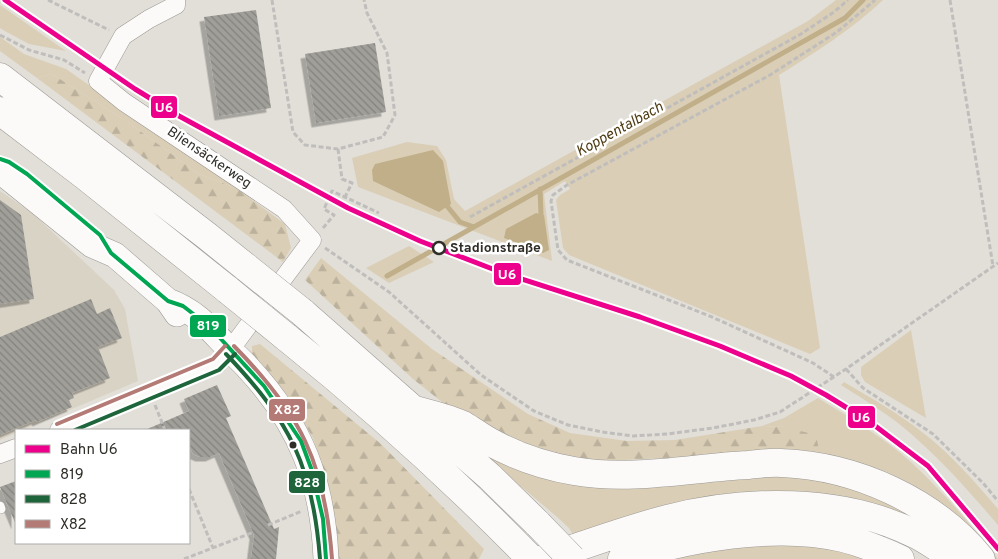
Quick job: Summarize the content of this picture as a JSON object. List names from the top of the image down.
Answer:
{
  "streets": {
    "street": ["Bliensäckerweg"]
  },
  "water": ["Koppentalbach"],
  "places": ["Stadionstraße"],
  "lines": [
    "rail line U6",
    "transit line 819",
    "transit line X82",
    "transit line 828"
  ],
  "legend": [
    "Bahn U6",
    "819",
    "828",
    "X82"
  ]
}
